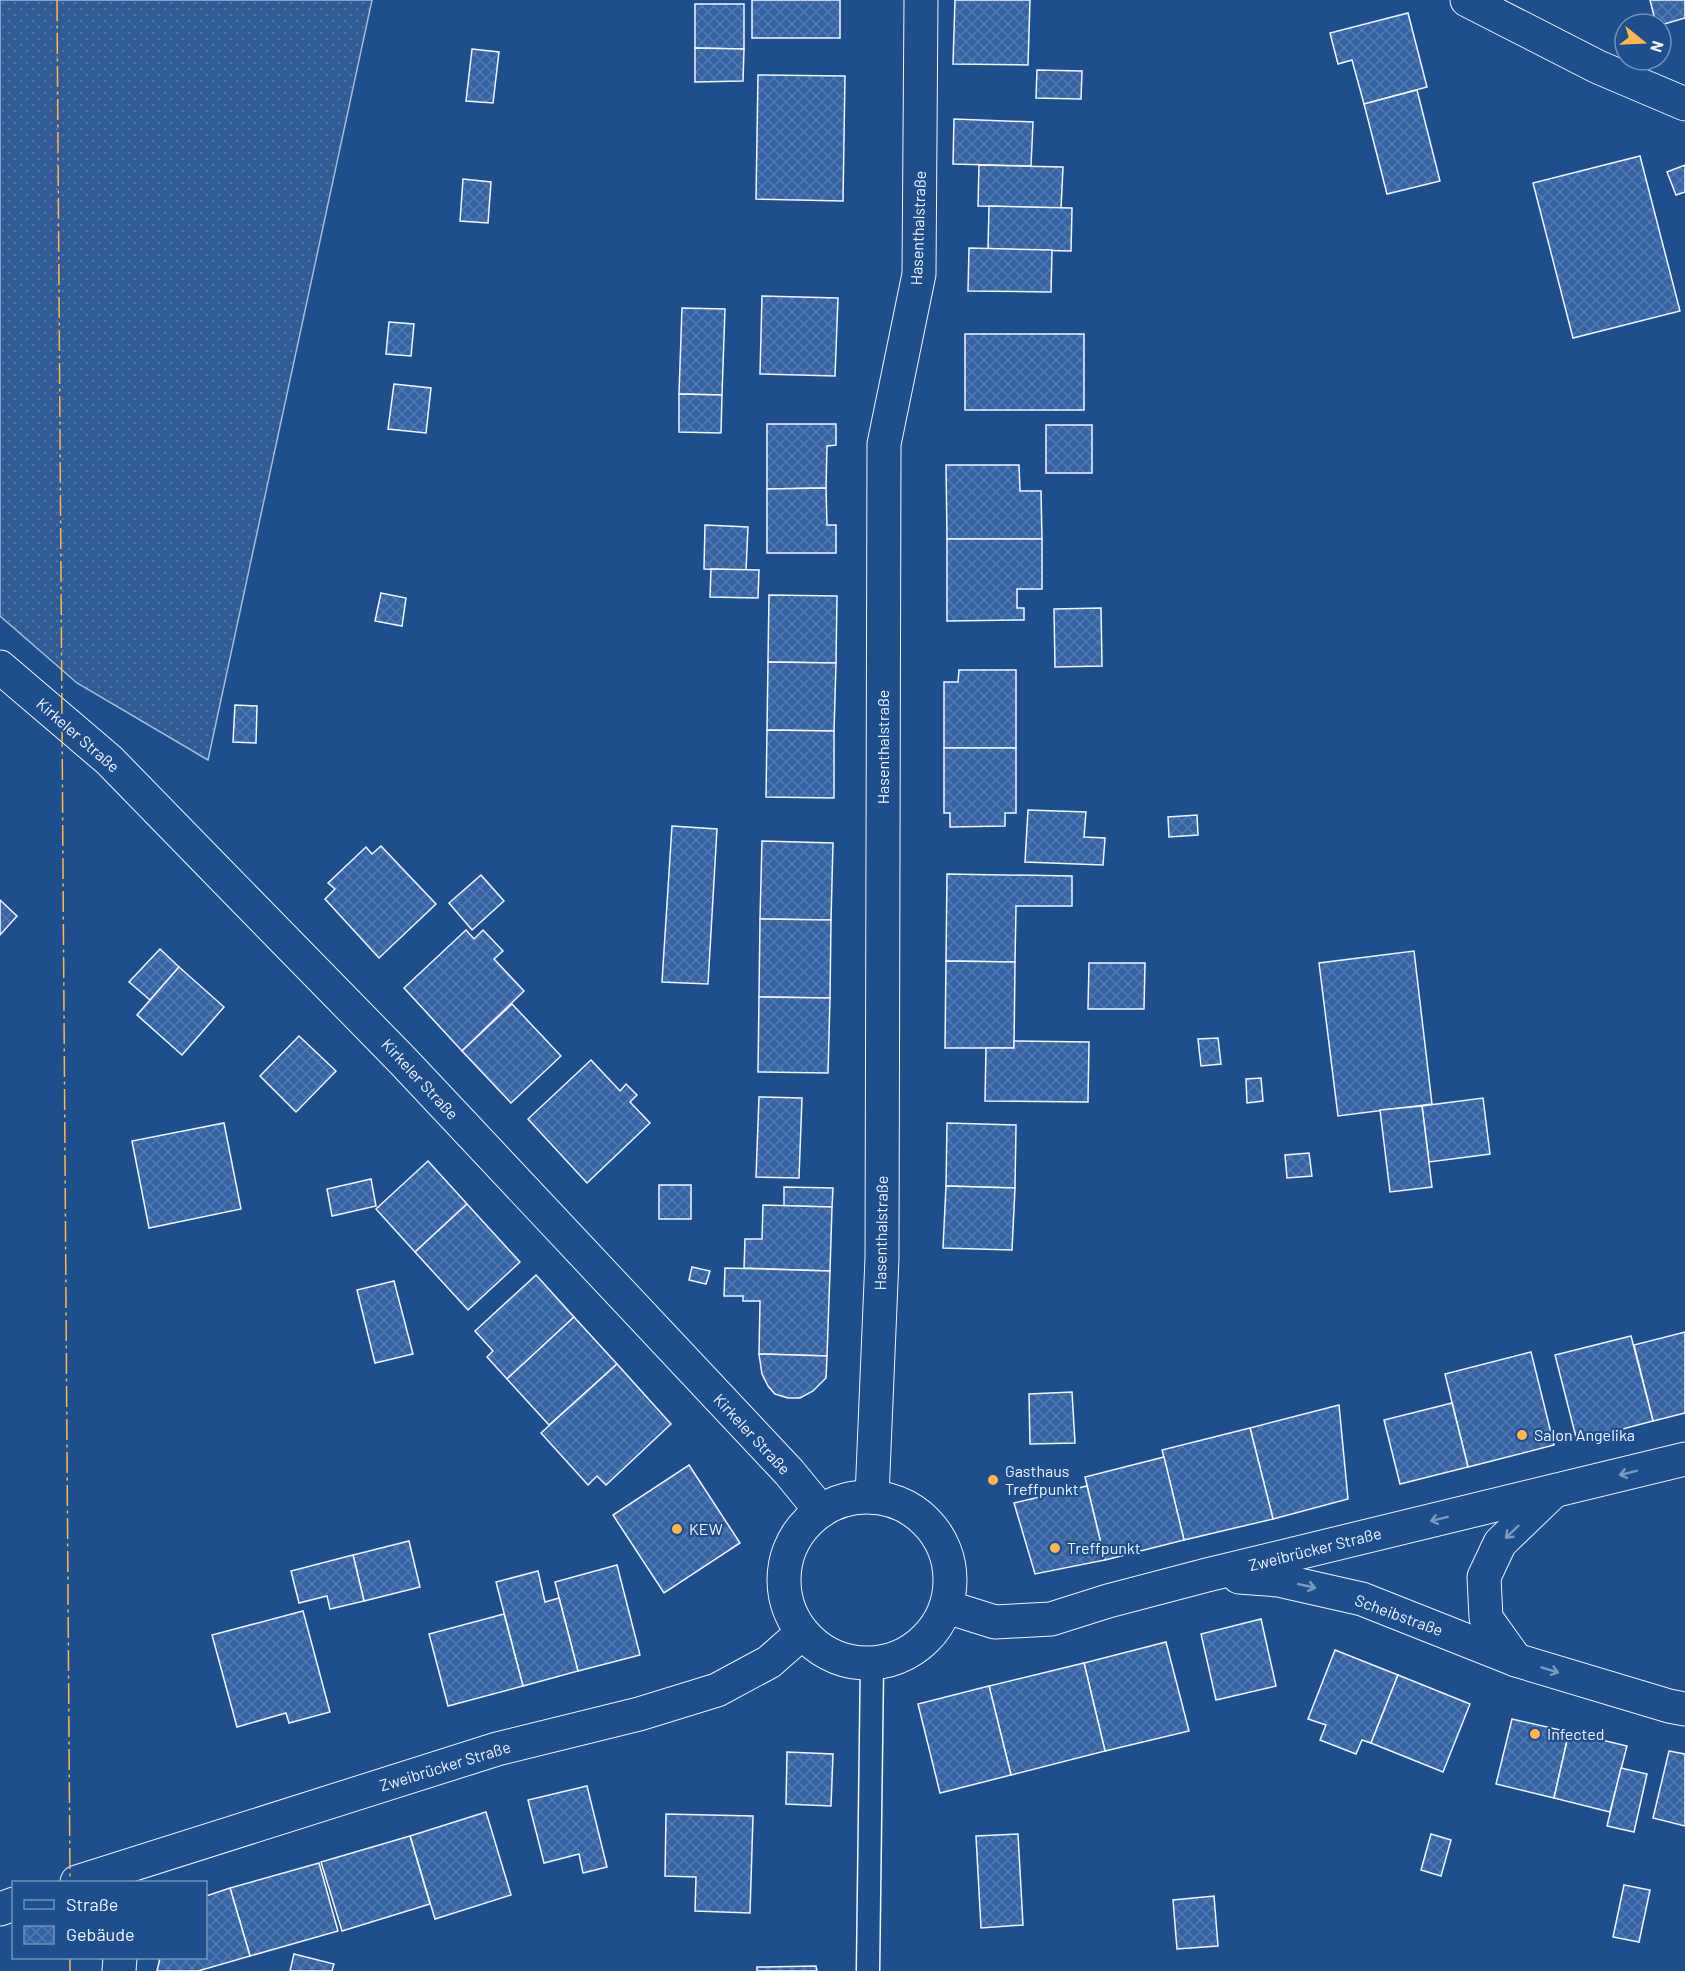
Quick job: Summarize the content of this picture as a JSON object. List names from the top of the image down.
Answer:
{
  "streets": {
    "main road": [
      "Hasenthalstraße",
      "Kirkeler Straße",
      "Zweibrücker Straße",
      "Scheibstraße"
    ]
  },
  "crossings": [
    ["Hasenthalstraße", "Kirkeler Straße"],
    ["Hasenthalstraße", "Zweibrücker Straße"],
    ["Kirkeler Straße", "Zweibrücker Straße"],
    ["Zweibrücker Straße", "Scheibstraße"]
  ],
  "one_way": ["Scheibstraße"],
  "places": [
    "Salon Angelika",
    "Gasthaus Treffpunkt",
    "KEW",
    "Treffpunkt",
    "Infected"
  ],
  "legend": ["Straße", "Gebäude"],
  "north": "right"
}
